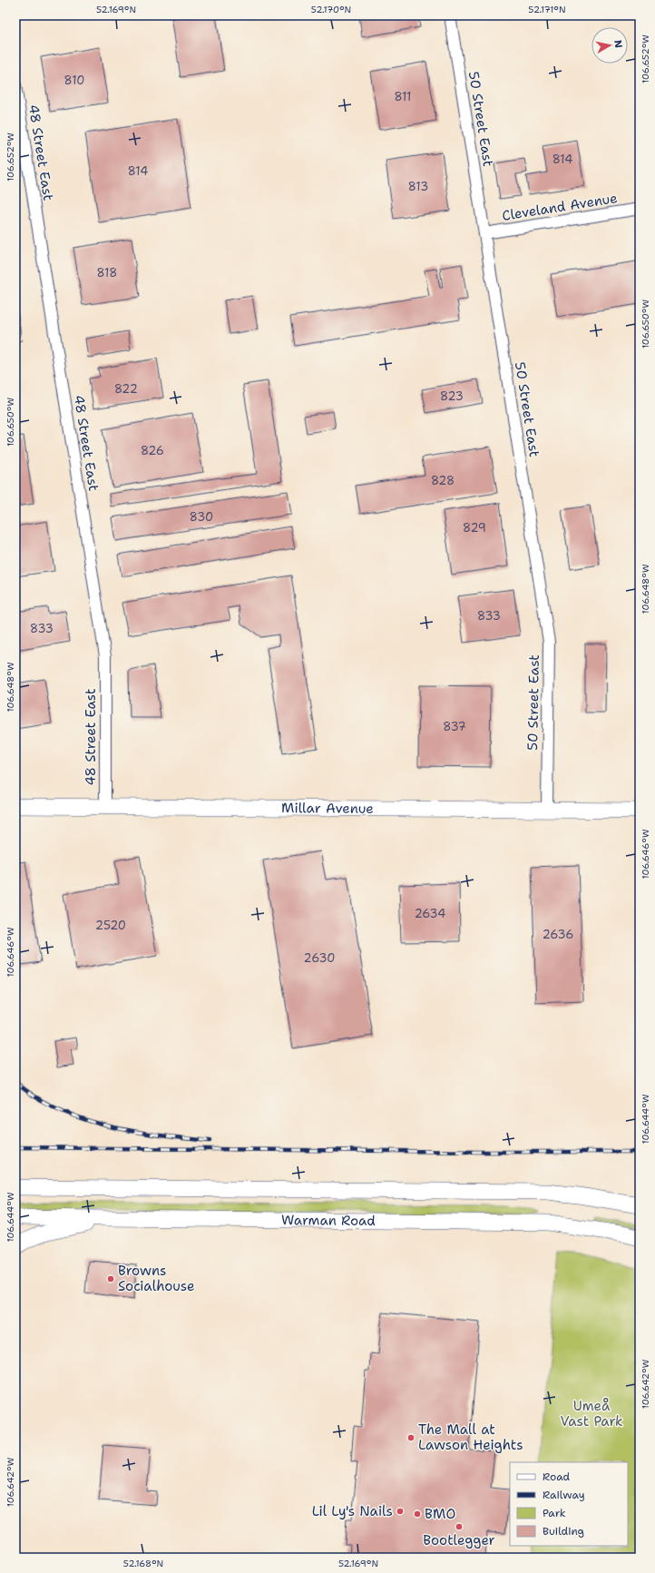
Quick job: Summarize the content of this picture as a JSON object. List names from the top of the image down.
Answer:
{
  "streets": {
    "main road": ["Millar Avenue", "Warman Road"],
    "street": ["50 Street East", "48 Street East", "Cleveland Avenue"]
  },
  "crossings": [
    ["50 Street East", "Cleveland Avenue"],
    ["50 Street East", "Millar Avenue"],
    ["48 Street East", "Millar Avenue"]
  ],
  "parks": ["Umeå Vast Park"],
  "places": [
    "Browns Socialhouse",
    "The Mall at Lawson Heights",
    "Lil Ly's Nails",
    "BMO",
    "Bootlegger"
  ],
  "house_numbers": [
    "810",
    "811",
    "814",
    "814",
    "813",
    "818",
    "822",
    "823",
    "826",
    "828",
    "830",
    "829",
    "833",
    "833",
    "837",
    "2634",
    "2520",
    "2636",
    "2630"
  ],
  "legend": [
    "Road",
    "Railway",
    "Park",
    "Building"
  ],
  "north": "right",
  "coordinates": [
    "52.169°N",
    "52.170°N",
    "52.171°N",
    "106.652°W",
    "106.650°W",
    "106.648°W",
    "106.646°W",
    "106.644°W",
    "106.642°W",
    "52.168°N"
  ]
}
